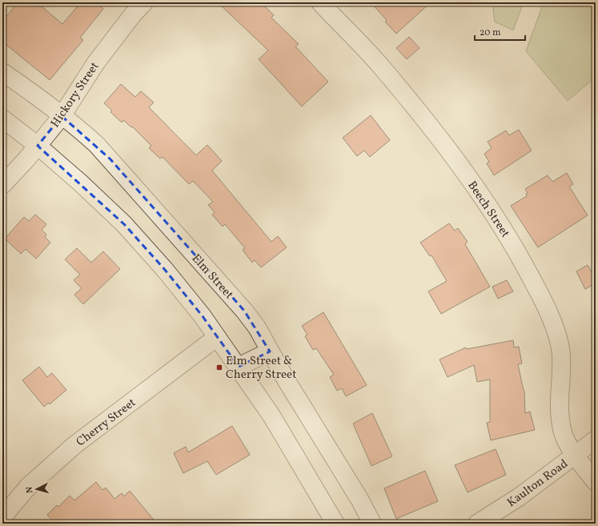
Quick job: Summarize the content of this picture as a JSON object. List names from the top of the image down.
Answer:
{
  "streets": {
    "street": [
      "Hickory Street",
      "Beech Street",
      "Elm Street",
      "Cherry Street",
      "Kaulton Road"
    ]
  },
  "crossings": [
    ["Hickory Street", "Elm Street"],
    ["Beech Street", "Kaulton Road"]
  ],
  "places": {
    "transit": ["Elm Street & Cherry Street"]
  },
  "scale_bar": "20 m",
  "north": "left"
}
